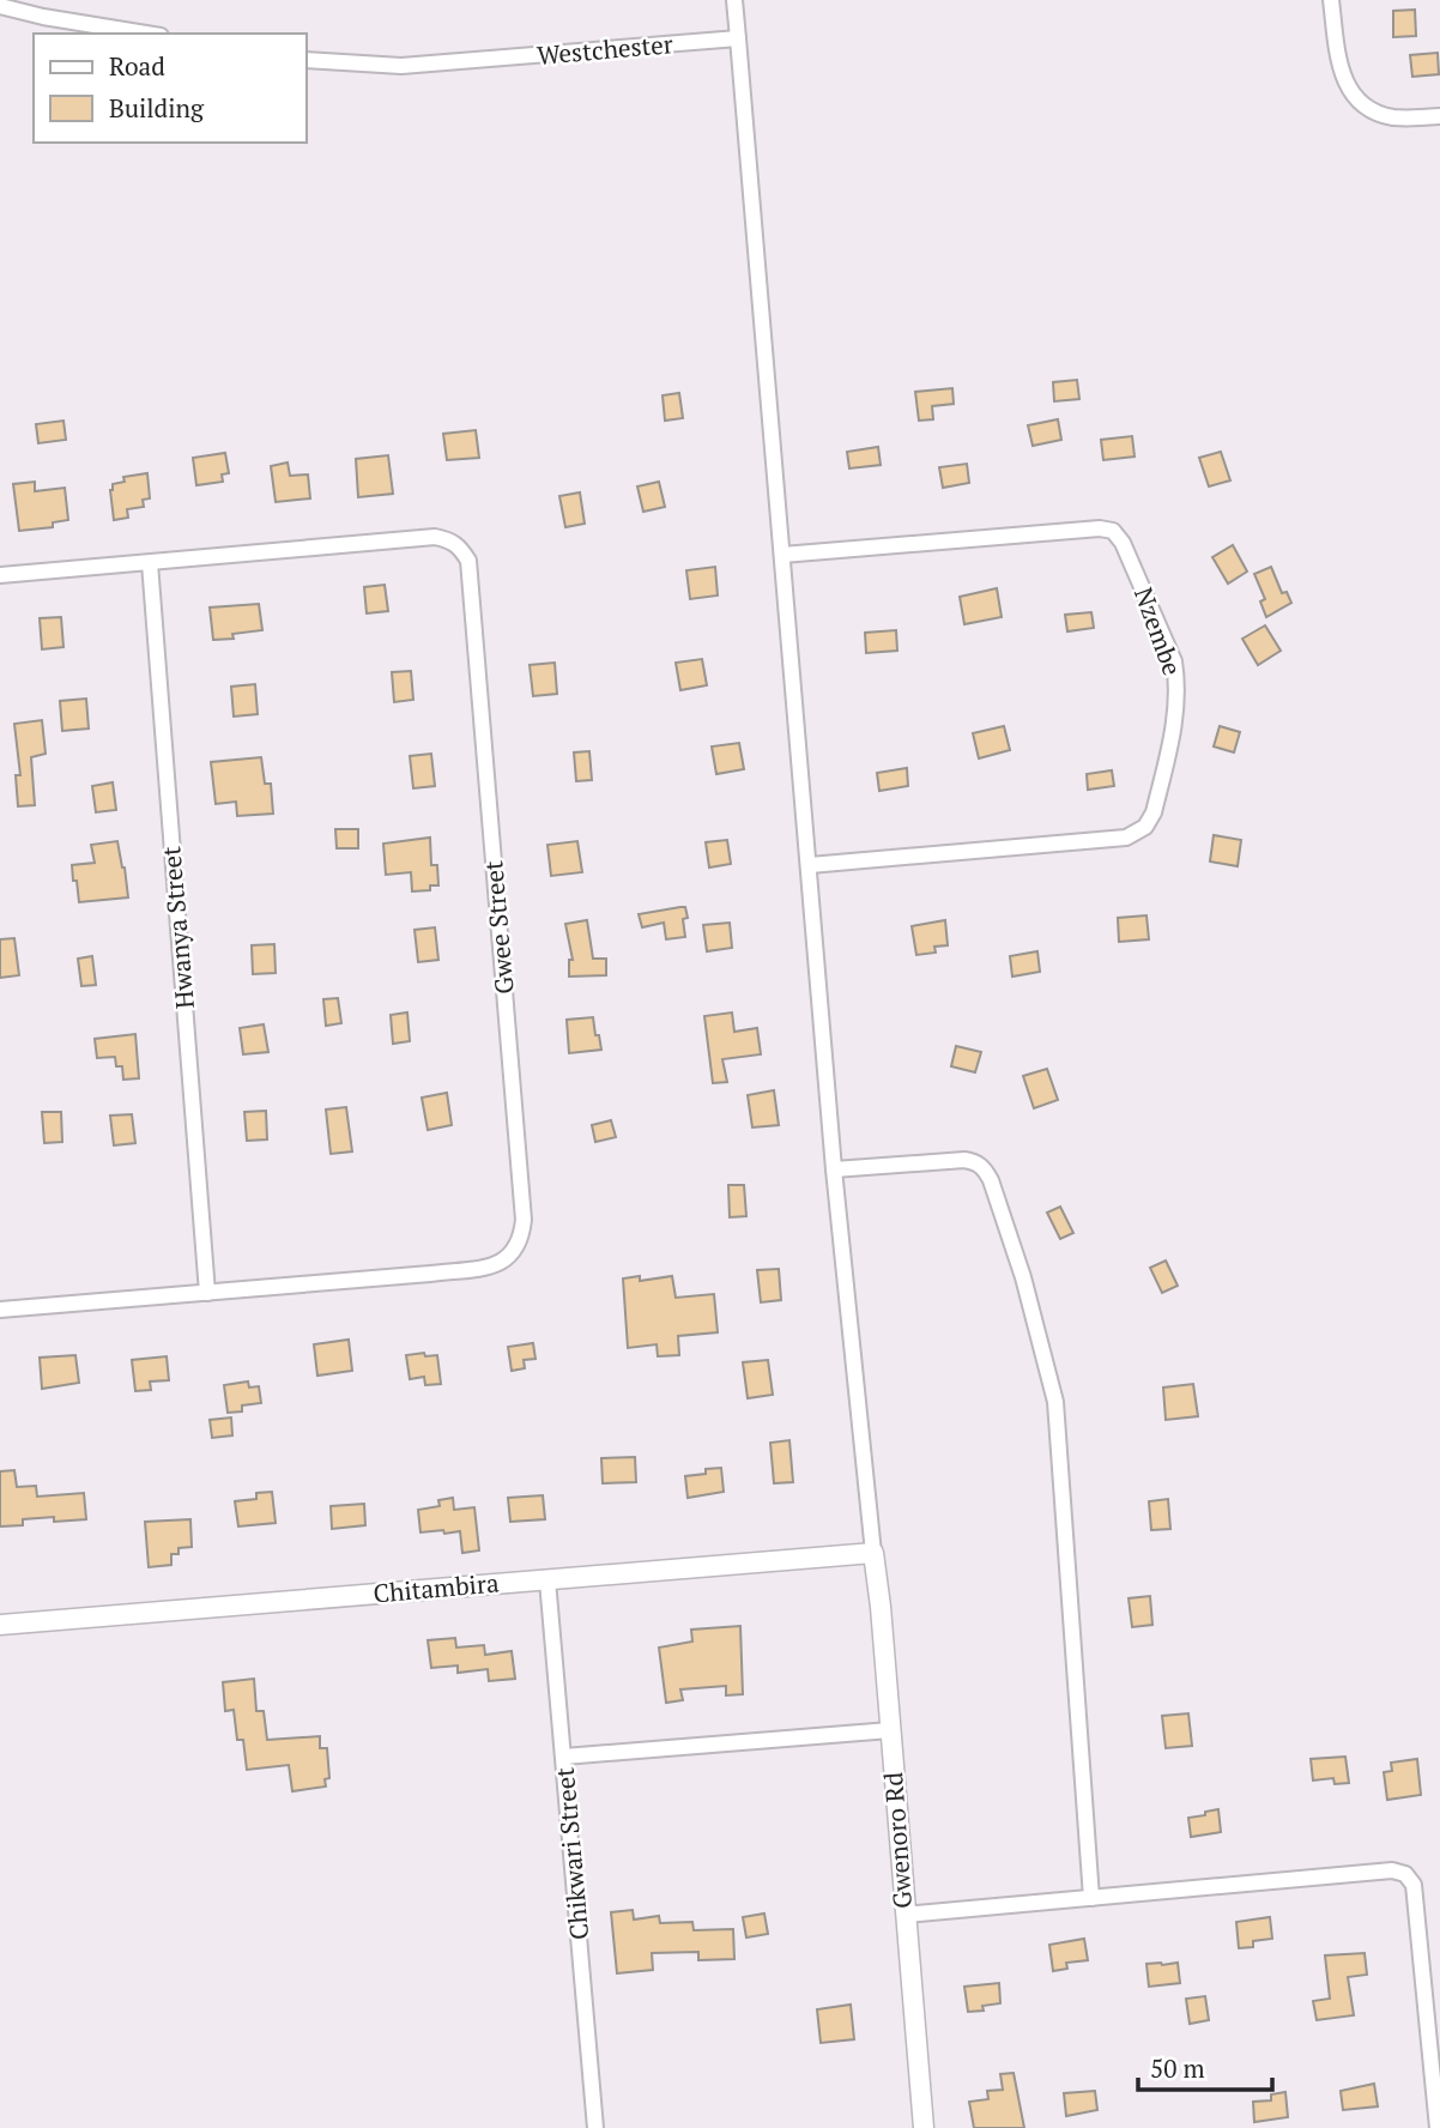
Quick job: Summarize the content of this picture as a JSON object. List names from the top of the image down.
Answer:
{
  "streets": {
    "street": [
      "Westchester",
      "Nzembe",
      "Hwanya Street",
      "Gwee Street",
      "Chitambira",
      "Gwenoro Rd",
      "Chikwari Street"
    ]
  },
  "crossings": [
    ["Hwanya Street", "Gwee Street"],
    ["Chitambira", "Gwenoro Rd"],
    ["Chitambira", "Chikwari Street"]
  ],
  "legend": ["Road", "Building"],
  "scale_bar": "50 m"
}
